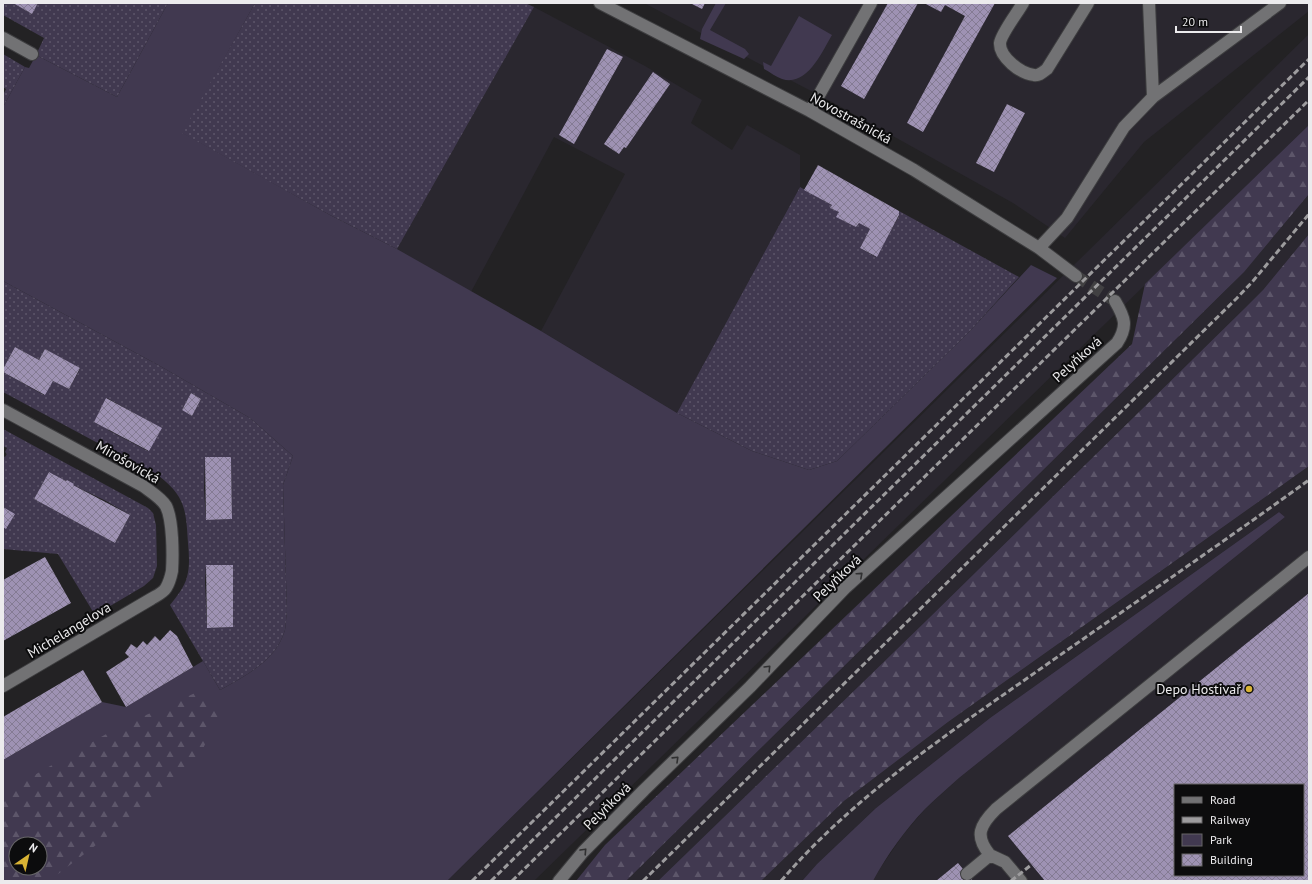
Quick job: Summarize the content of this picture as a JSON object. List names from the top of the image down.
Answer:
{
  "streets": {
    "street": [
      "Novostrašnická",
      "Pelyňková",
      "Mirošovická",
      "Michelangelova"
    ]
  },
  "crossings": [
    ["Mirošovická", "Michelangelova"]
  ],
  "one_way": ["Pelyňková"],
  "places": ["Depo Hostivař"],
  "legend": [
    "Road",
    "Railway",
    "Park",
    "Building"
  ],
  "scale_bar": "20 m",
  "north": "top right"
}
